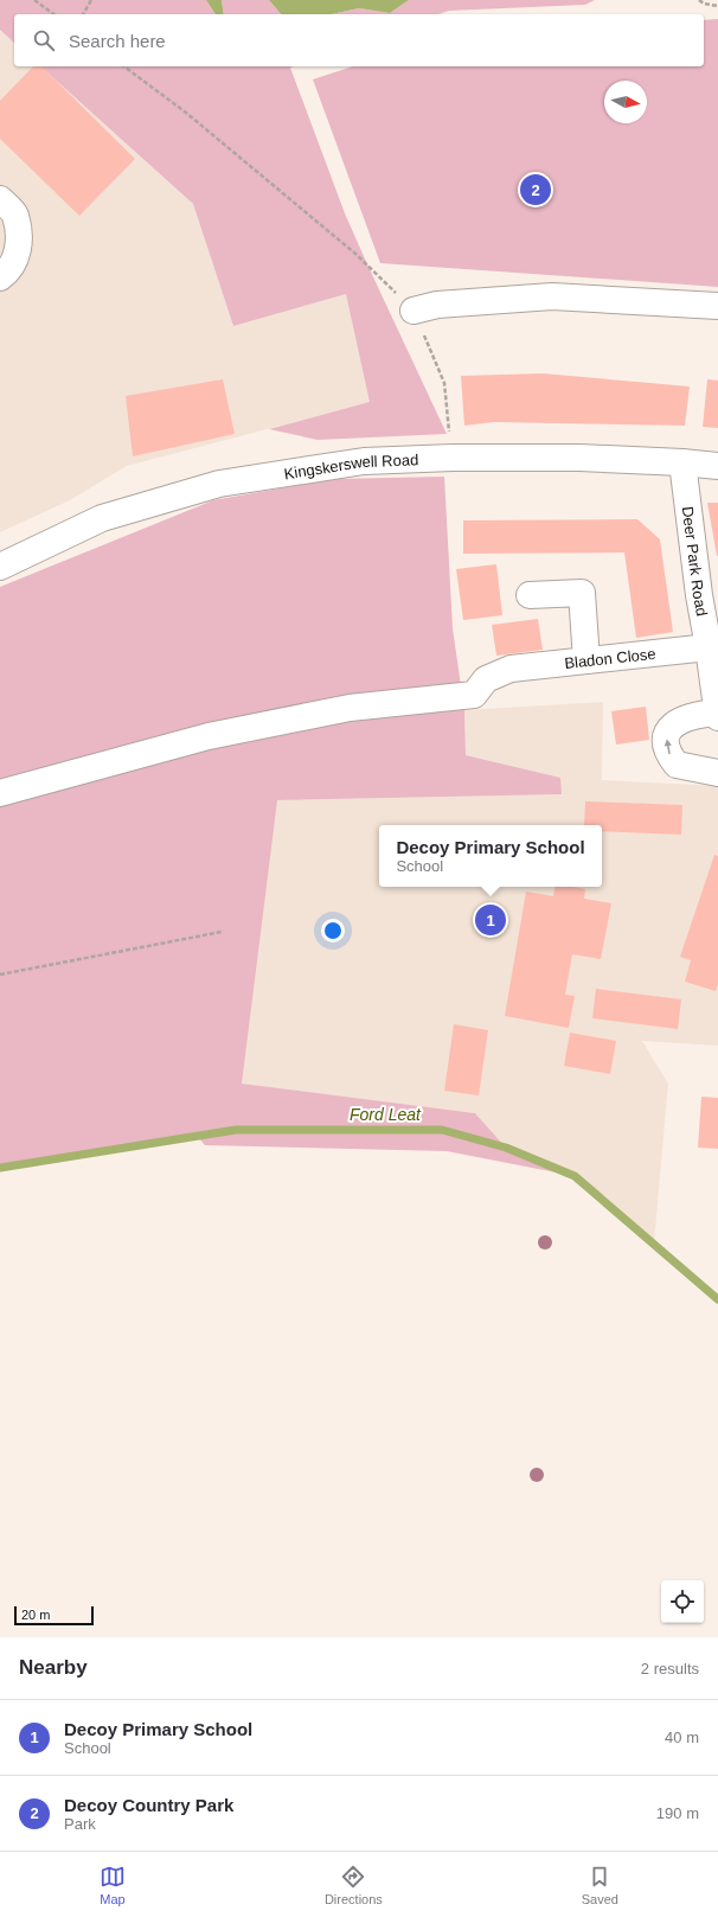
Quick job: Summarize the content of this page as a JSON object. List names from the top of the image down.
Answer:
{
  "streets": {
    "street": ["Kingskerswell Road", "Deer Park Road", "Bladon Close"]
  },
  "crossings": [
    ["Kingskerswell Road", "Deer Park Road"],
    ["Deer Park Road", "Bladon Close"]
  ],
  "water": ["Ford Leat"],
  "scale_bar": "20 m",
  "north": "right",
  "page": {
    "search": "Search here",
    "pins": ["2", "1"],
    "popup": ["Decoy Primary School", "School"],
    "scale": "20 m",
    "heading": ["Nearby", "2 results"],
    "list": [
      {
        "mark": "1",
        "name": "Decoy Primary School",
        "note": "School",
        "value": "40 m"
      },
      {
        "mark": "2",
        "name": "Decoy Country Park",
        "note": "Park",
        "value": "190 m"
      }
    ],
    "nav": ["Map", "Directions", "Saved"]
  }
}
